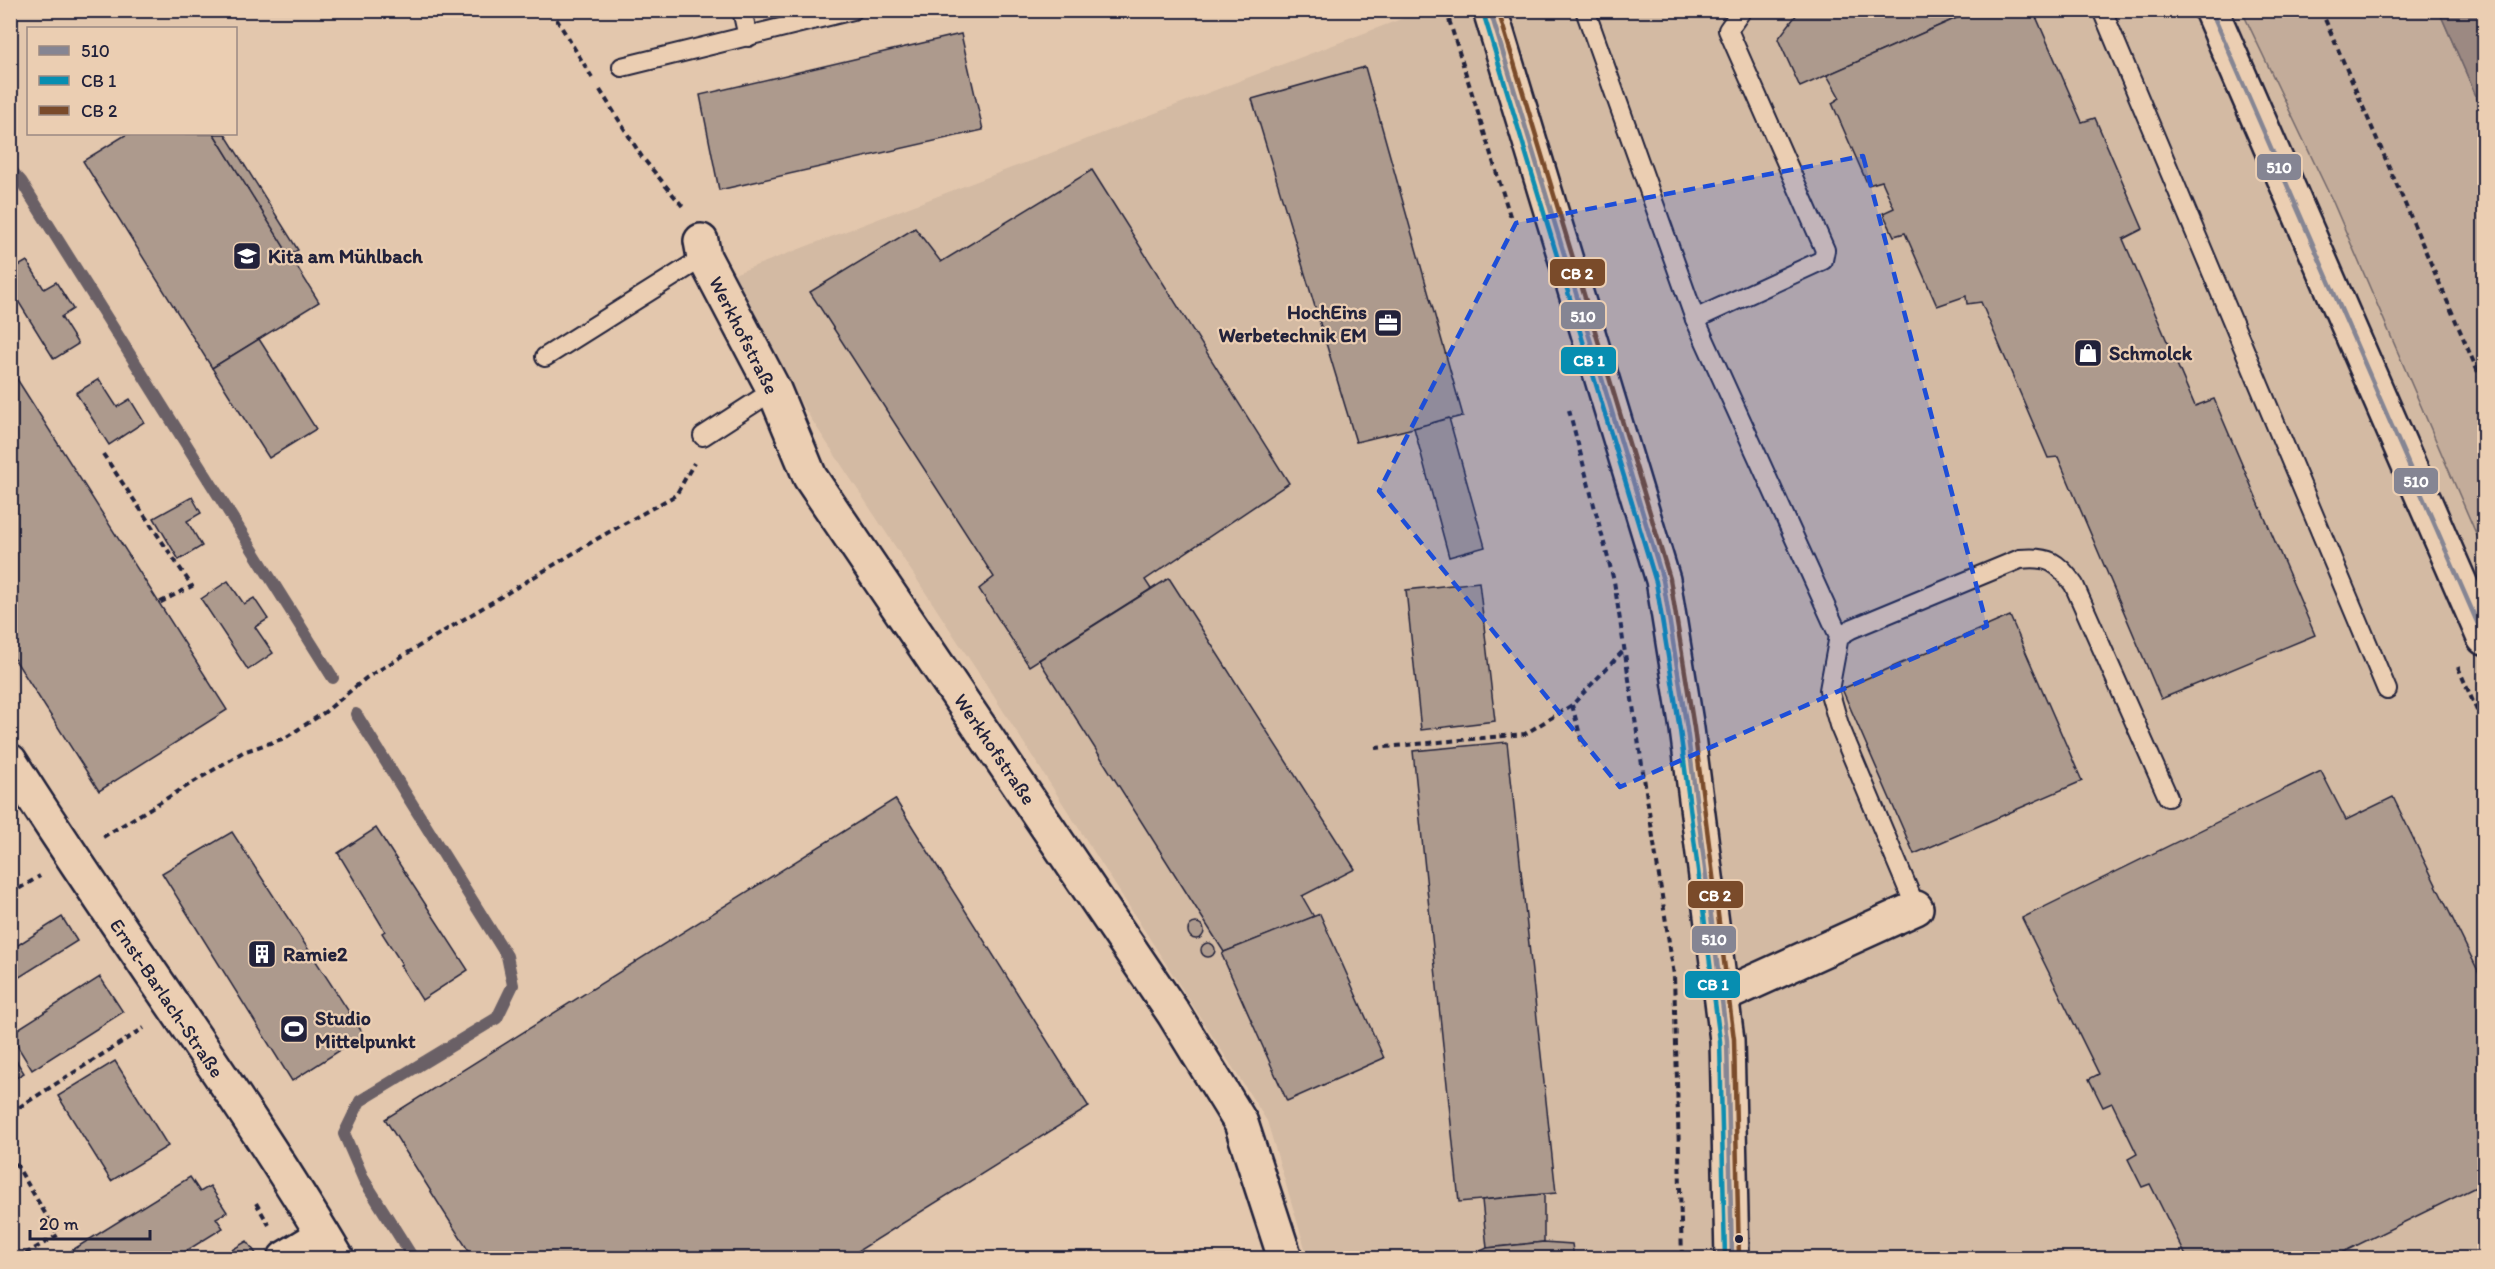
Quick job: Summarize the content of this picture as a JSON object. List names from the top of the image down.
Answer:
{
  "streets": {
    "street": ["Werkhofstraße", "Ernst-Barlach-Straße"]
  },
  "places": {
    "school or university": ["Kita am Mühlbach"],
    "office": ["HochEins Werbetechnik EM"],
    "shop": ["Schmolck"],
    "building": ["Ramie2"],
    "sports": ["Studio Mittelpunkt"]
  },
  "lines": ["transit line 510"],
  "legend": ["510", "CB 1", "CB 2"],
  "scale_bar": "20 m"
}
